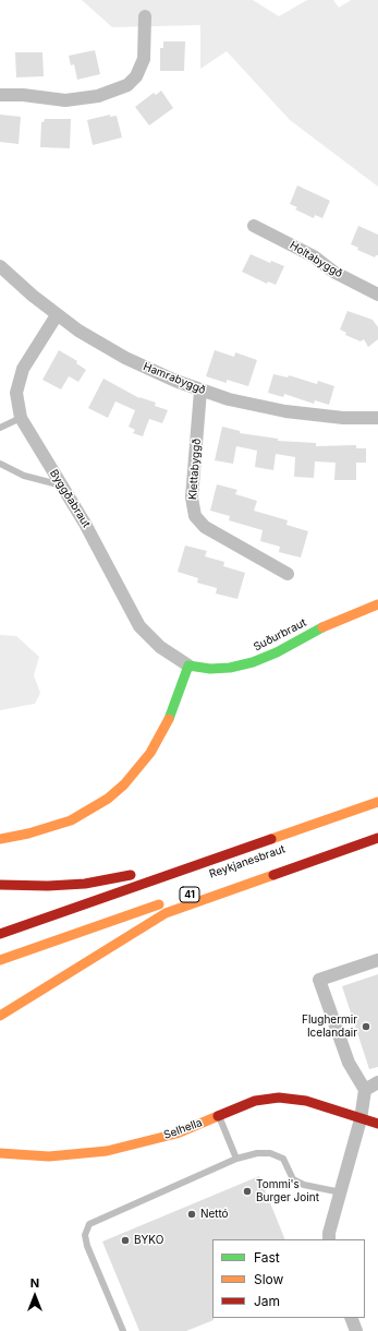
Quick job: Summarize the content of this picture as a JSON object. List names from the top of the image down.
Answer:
{
  "streets": {
    "main road": [
      "Suðurbraut",
      "Reykjanesbraut",
      "41",
      "Selhella"
    ],
    "street": [
      "Holtabyggð",
      "Hamrabyggð",
      "Klettabyggð",
      "Byggðabraut"
    ]
  },
  "crossings": [
    ["Hamrabyggð", "Klettabyggð"],
    ["Hamrabyggð", "Byggðabraut"],
    ["Byggðabraut", "Suðurbraut"]
  ],
  "places": [
    "Flughermir Icelandair",
    "Tommi's Burger Joint",
    "Nettó",
    "BYKO"
  ],
  "legend": ["Fast", "Slow", "Jam"],
  "north": "top"
}
